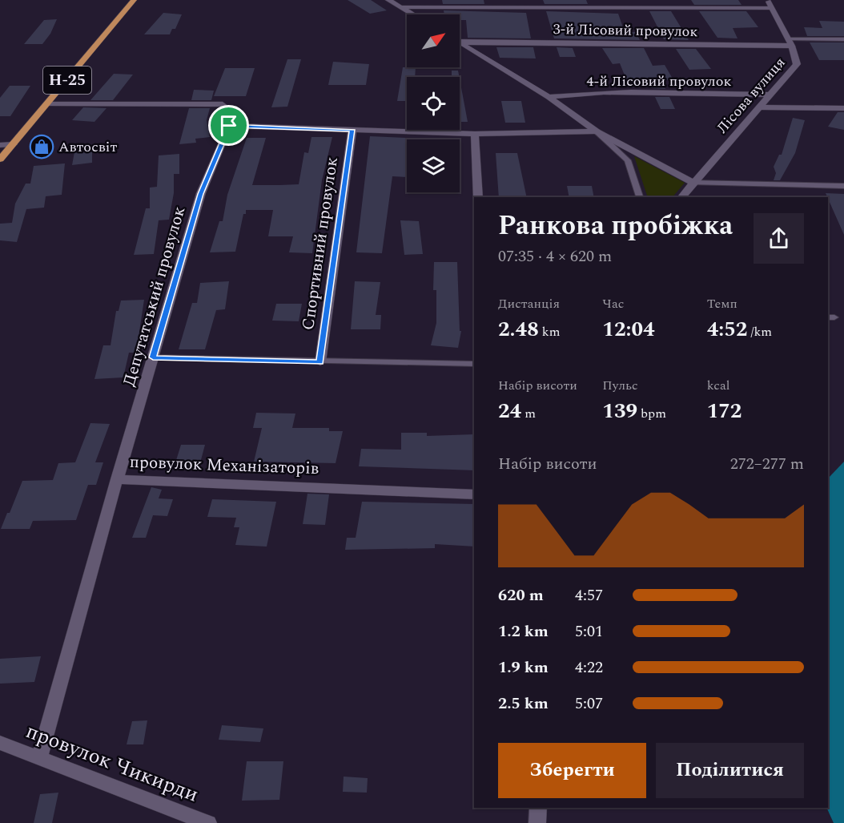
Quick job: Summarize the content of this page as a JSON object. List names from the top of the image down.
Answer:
{
  "streets": {
    "main road": ["Н-25"],
    "street": [
      "3-й Лісовий провулок",
      "4-й Лісовий провулок",
      "Лісова вулиця",
      "Спортивний провулок",
      "Депутатський провулок",
      "провулок Механізаторів",
      "провулок Чикирди"
    ]
  },
  "crossings": [
    ["3-й Лісовий провулок", "Лісова вулиця"],
    ["4-й Лісовий провулок", "Лісова вулиця"],
    ["Депутатський провулок", "провулок Механізаторів"],
    ["провулок Механізаторів", "провулок Чикирди"]
  ],
  "places": {
    "shop": ["Автосвіт"]
  },
  "north": "top right",
  "page": {
    "heading": ["Ранкова пробіжка", "07:35 · 4 × 620 m"],
    "stats": [
      ["Дистанція", "2.48 km"],
      ["Час", "12:04"],
      ["Темп", "4:52 /km"],
      ["Набір висоти", "24 m"],
      ["Пульс", "139 bpm"],
      ["kcal", "172"]
    ],
    "chart": ["Набір висоти", "272–277 m"],
    "list": [
      {
        "name": "620 m",
        "note": "4:57"
      },
      {
        "name": "1.2 km",
        "note": "5:01"
      },
      {
        "name": "1.9 km",
        "note": "4:22"
      },
      {
        "name": "2.5 km",
        "note": "5:07"
      }
    ],
    "buttons": ["Зберегти", "Поділитися"]
  }
}
